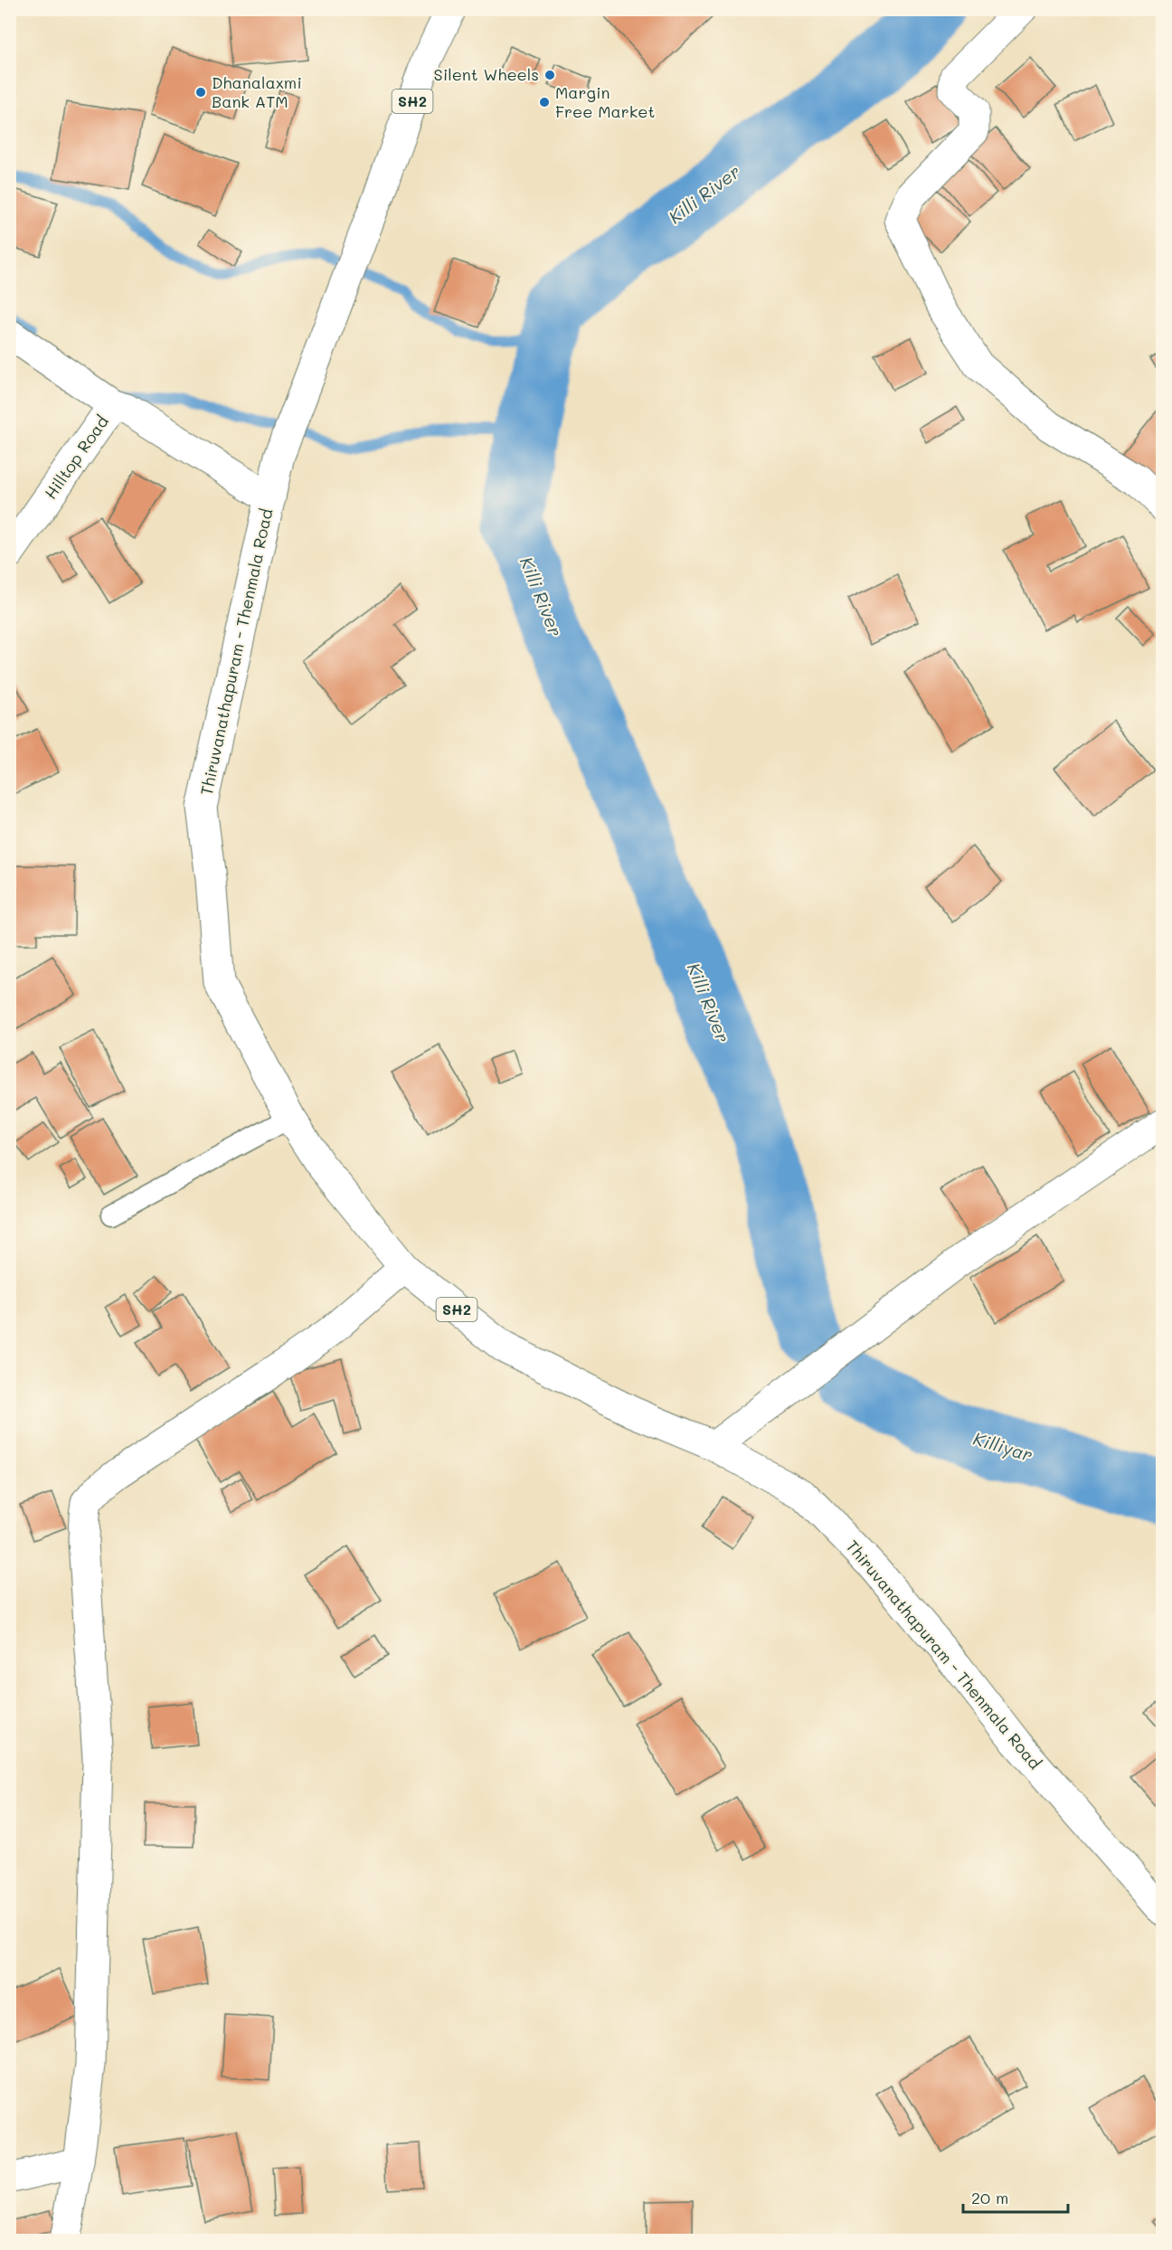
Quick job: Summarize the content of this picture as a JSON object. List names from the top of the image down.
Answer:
{
  "streets": {
    "street": ["SH2", "Hilltop Road", "Thiruvanathapuram - Thenmala Road"]
  },
  "crossings": [
    ["Hilltop Road", "Thiruvanathapuram - Thenmala Road"]
  ],
  "water": ["Killi River", "Killiyar"],
  "places": ["Silent Wheels", "Dhanalaxmi Bank ATM", "Margin Free Market"],
  "scale_bar": "20 m"
}
